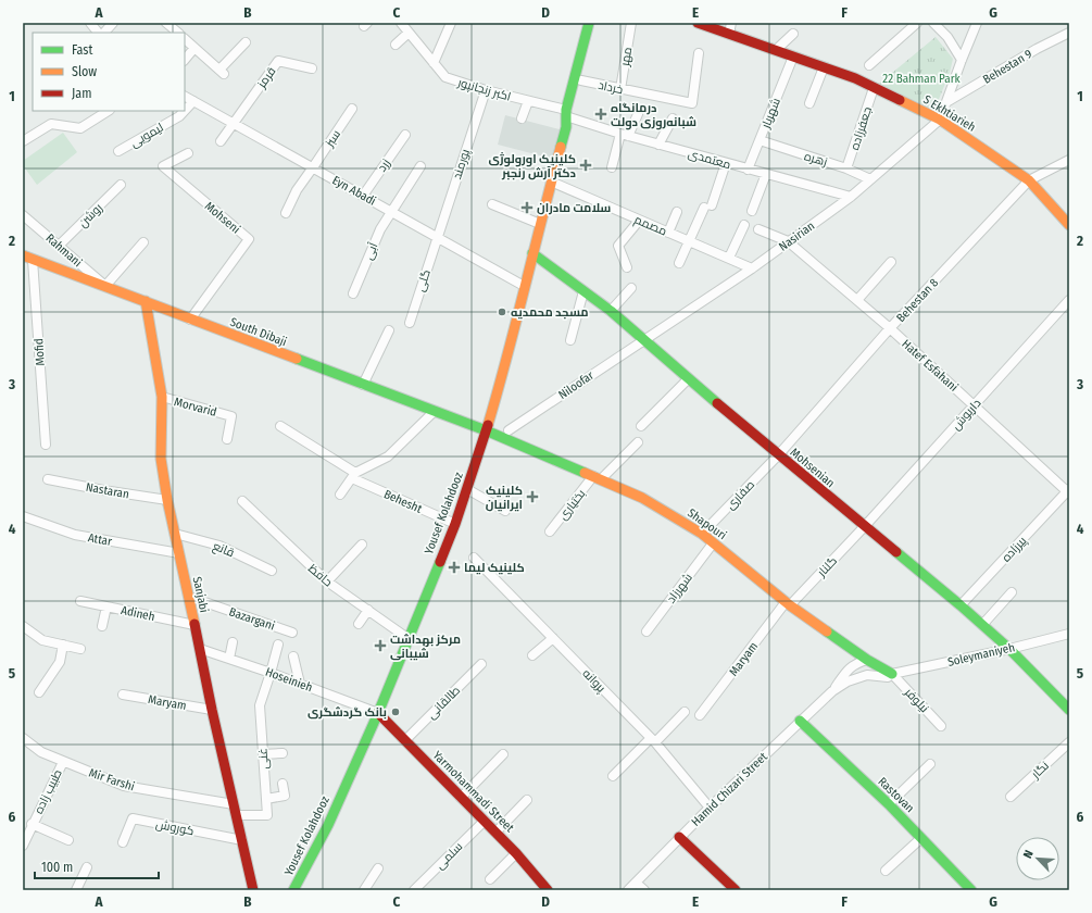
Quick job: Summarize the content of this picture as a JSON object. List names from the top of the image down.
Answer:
{
  "streets": {
    "street": [
      "مهر",
      "Behestan 9",
      "قرمز",
      "خرداد",
      "اکبر زنجانپور",
      "شهریار",
      "S Ekhtiarieh",
      "جعفرزاده",
      "لیمویی",
      "سبز",
      "معتمدی",
      "زهره",
      "پورمند",
      "زرد",
      "Eyn Abadi",
      "روشن",
      "Mohseni",
      "مصمم",
      "Nasirian",
      "Rahmani",
      "آبی",
      "گلی",
      "Behestan 8",
      "South Dibaji",
      "Mofid",
      "Hatef Esfahani",
      "Niloofar",
      "Morvarid",
      "داریوش",
      "Mohsenian",
      "Nastaran",
      "صفاری",
      "Behesht",
      "بختیاری",
      "Yousef Kolahdooz",
      "Shapouri",
      "Attar",
      "قانع",
      "پیرزاده",
      "گلنار",
      "حافظ",
      "شهرزاد",
      "Sanjabi",
      "Adineh",
      "Bazargani",
      "Soleymaniyeh",
      "Maryam",
      "Hoseinieh",
      "پروانه",
      "نیلوفر",
      "طالقانی",
      "غنی",
      "نگار",
      "Mir Farshi",
      "Hamid Chizari Street",
      "طبیب زاده",
      "Yarmohammadi Street",
      "Rastovan",
      "کوروش",
      "سلمی"
    ]
  },
  "crossings": [
    ["مهر", "خرداد"],
    ["قرمز", "Eyn Abadi"],
    ["خرداد", "Yousef Kolahdooz"],
    ["اکبر زنجانپور", "معتمدی"],
    ["اکبر زنجانپور", "پورمند"],
    ["اکبر زنجانپور", "Yousef Kolahdooz"],
    ["شهریار", "S Ekhtiarieh"],
    ["شهریار", "معتمدی"],
    ["شهریار", "زهره"],
    ["S Ekhtiarieh", "جعفرزاده"],
    ["S Ekhtiarieh", "Nasirian"],
    ["S Ekhtiarieh", "Behestan 8"],
    ["جعفرزاده", "زهره"],
    ["لیمویی", "Eyn Abadi"],
    ["سبز", "Eyn Abadi"],
    ["معتمدی", "Nasirian"],
    ["معتمدی", "Yousef Kolahdooz"],
    ["زهره", "Nasirian"],
    ["پورمند", "Eyn Abadi"],
    ["پورمند", "گلی"],
    ["زرد", "Eyn Abadi"],
    ["Eyn Abadi", "آبی"],
    ["Eyn Abadi", "گلی"],
    ["Eyn Abadi", "Yousef Kolahdooz"],
    ["روشن", "Rahmani"],
    ["Mohseni", "South Dibaji"],
    ["مصمم", "Nasirian"],
    ["مصمم", "Yousef Kolahdooz"],
    ["Nasirian", "Hatef Esfahani"],
    ["Nasirian", "Niloofar"],
    ["Nasirian", "Mohsenian"],
    ["Rahmani", "South Dibaji"],
    ["Behestan 8", "Hatef Esfahani"],
    ["Behestan 8", "Mohsenian"],
    ["Behestan 8", "صفاری"],
    ["South Dibaji", "Mofid"],
    ["South Dibaji", "Yousef Kolahdooz"],
    ["South Dibaji", "Shapouri"],
    ["South Dibaji", "Sanjabi"],
    ["Hatef Esfahani", "داریوش"],
    ["Hatef Esfahani", "پیرزاده"],
    ["Niloofar", "Mohsenian"],
    ["Morvarid", "Sanjabi"],
    ["داریوش", "Mohsenian"],
    ["داریوش", "گلنار"],
    ["Mohsenian", "صفاری"],
    ["Mohsenian", "Yousef Kolahdooz"],
    ["Mohsenian", "پیرزاده"],
    ["Mohsenian", "گلنار"],
    ["Mohsenian", "Soleymaniyeh"],
    ["Nastaran", "Sanjabi"],
    ["صفاری", "Shapouri"],
    ["Behesht", "Yousef Kolahdooz"],
    ["بختیاری", "Shapouri"],
    ["Yousef Kolahdooz", "Shapouri"],
    ["Yousef Kolahdooz", "حافظ"],
    ["Yousef Kolahdooz", "Hoseinieh"],
    ["Yousef Kolahdooz", "Yarmohammadi Street"],
    ["Shapouri", "گلنار"],
    ["Shapouri", "شهرزاد"],
    ["Shapouri", "Soleymaniyeh"],
    ["Shapouri", "Maryam"],
    ["Shapouri", "نیلوفر"],
    ["Shapouri", "Hamid Chizari Street"],
    ["Attar", "Sanjabi"],
    ["قانع", "Sanjabi"],
    ["گلنار", "Maryam"],
    ["Sanjabi", "Adineh"],
    ["Sanjabi", "Bazargani"],
    ["Sanjabi", "Maryam"],
    ["Sanjabi", "Hoseinieh"],
    ["Sanjabi", "غنی"],
    ["Sanjabi", "Mir Farshi"],
    ["Sanjabi", "کوروش"],
    ["Soleymaniyeh", "نیلوفر"],
    ["Soleymaniyeh", "Hamid Chizari Street"],
    ["Hoseinieh", "غنی"],
    ["Hoseinieh", "Yarmohammadi Street"],
    ["پروانه", "Hamid Chizari Street"],
    ["نیلوفر", "Hamid Chizari Street"],
    ["طالقانی", "Yarmohammadi Street"],
    ["Mir Farshi", "طبیب زاده"],
    ["Hamid Chizari Street", "Rastovan"],
    ["Yarmohammadi Street", "سلمی"]
  ],
  "parks": ["22 Bahman Park"],
  "places": {
    "health": [
      "درمانگاه شبانه‌روزی دولت",
      "کلینیک اورولوژی دکتر آرش رنجبر",
      "سلامت مادران",
      "کلینیک ایرانیان",
      "کلینیک لیما",
      "مرکز بهداشت شیبانی"
    ],
    "other": ["مسجد محمدیه", "بانک گردشگری"]
  },
  "legend": ["Fast", "Slow", "Jam"],
  "scale_bar": "100 m",
  "north": "top left",
  "grid": {
    "columns": [
      "A",
      "B",
      "C",
      "D",
      "E",
      "F",
      "G"
    ],
    "rows": [
      "1",
      "2",
      "3",
      "4",
      "5",
      "6"
    ]
  }
}
